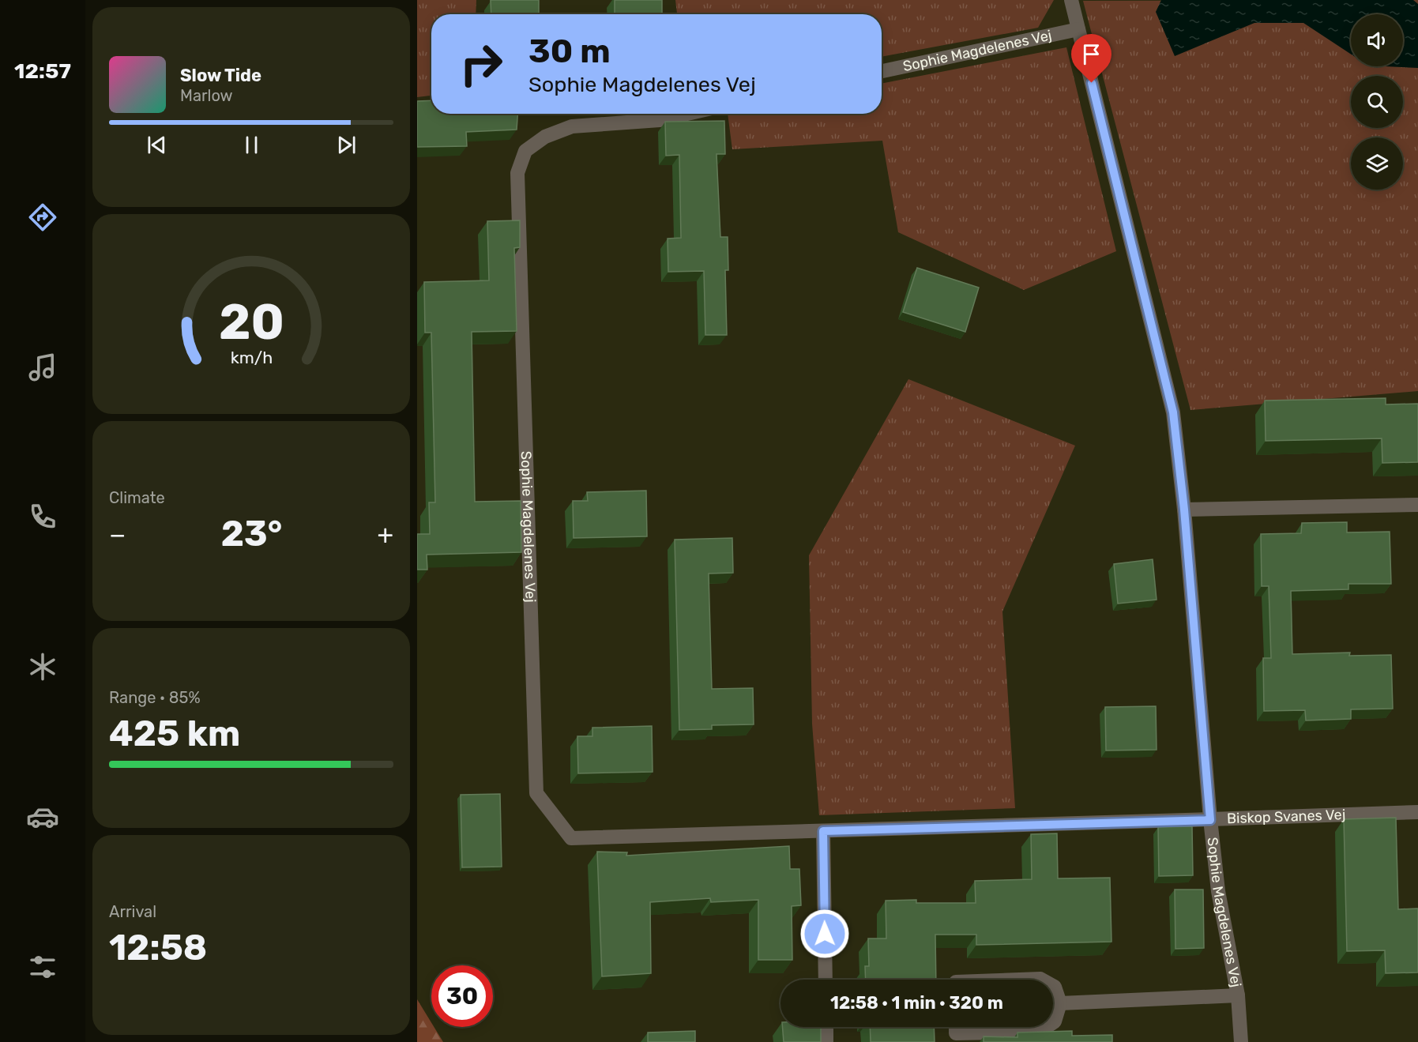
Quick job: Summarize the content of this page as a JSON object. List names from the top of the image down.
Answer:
{
  "streets": {
    "street": ["Sophie Magdelenes Vej", "Biskop Svanes Vej"]
  },
  "crossings": [
    ["Sophie Magdelenes Vej", "Biskop Svanes Vej"]
  ],
  "page": {
    "tabs": "12:57",
    "turn": ["30 m", "Sophie Magdelenes Vej"],
    "song": ["Slow Tide", "Marlow"],
    "tile": [
      "Climate",
      ["Range · 85%", "425 km"],
      ["Arrival", "12:58"]
    ],
    "heat": ["−", "23°", "+"],
    "limit": "30",
    "trip": "12:58 · 1 min · 320 m",
    "gauge": ["20", "km/h"]
  }
}
